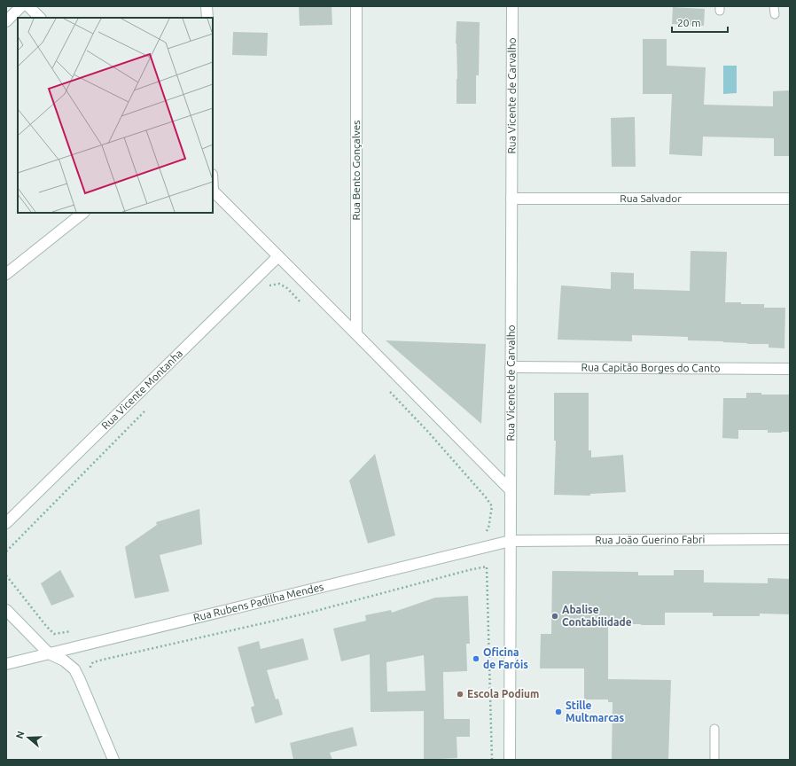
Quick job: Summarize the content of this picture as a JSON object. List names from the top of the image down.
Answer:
{
  "streets": {
    "street": [
      "Rua Vicente de Carvalho",
      "Rua Bento Gonçalves",
      "Rua Salvador",
      "Rua Capitão Borges do Canto",
      "Rua Vicente Montanha",
      "Rua João Guerino Fabri",
      "Rua Rubens Padilha Mendes"
    ]
  },
  "crossings": [
    ["Rua Vicente de Carvalho", "Rua Salvador"],
    ["Rua Vicente de Carvalho", "Rua Capitão Borges do Canto"],
    ["Rua Vicente de Carvalho", "Rua João Guerino Fabri"],
    ["Rua Vicente de Carvalho", "Rua Rubens Padilha Mendes"],
    ["Rua João Guerino Fabri", "Rua Rubens Padilha Mendes"]
  ],
  "places": [
    "Abalise Contabilidade",
    "Oficina de Faróis",
    "Escola Podium",
    "Stille Multmarcas"
  ],
  "scale_bar": "20 m",
  "north": "left"
}
